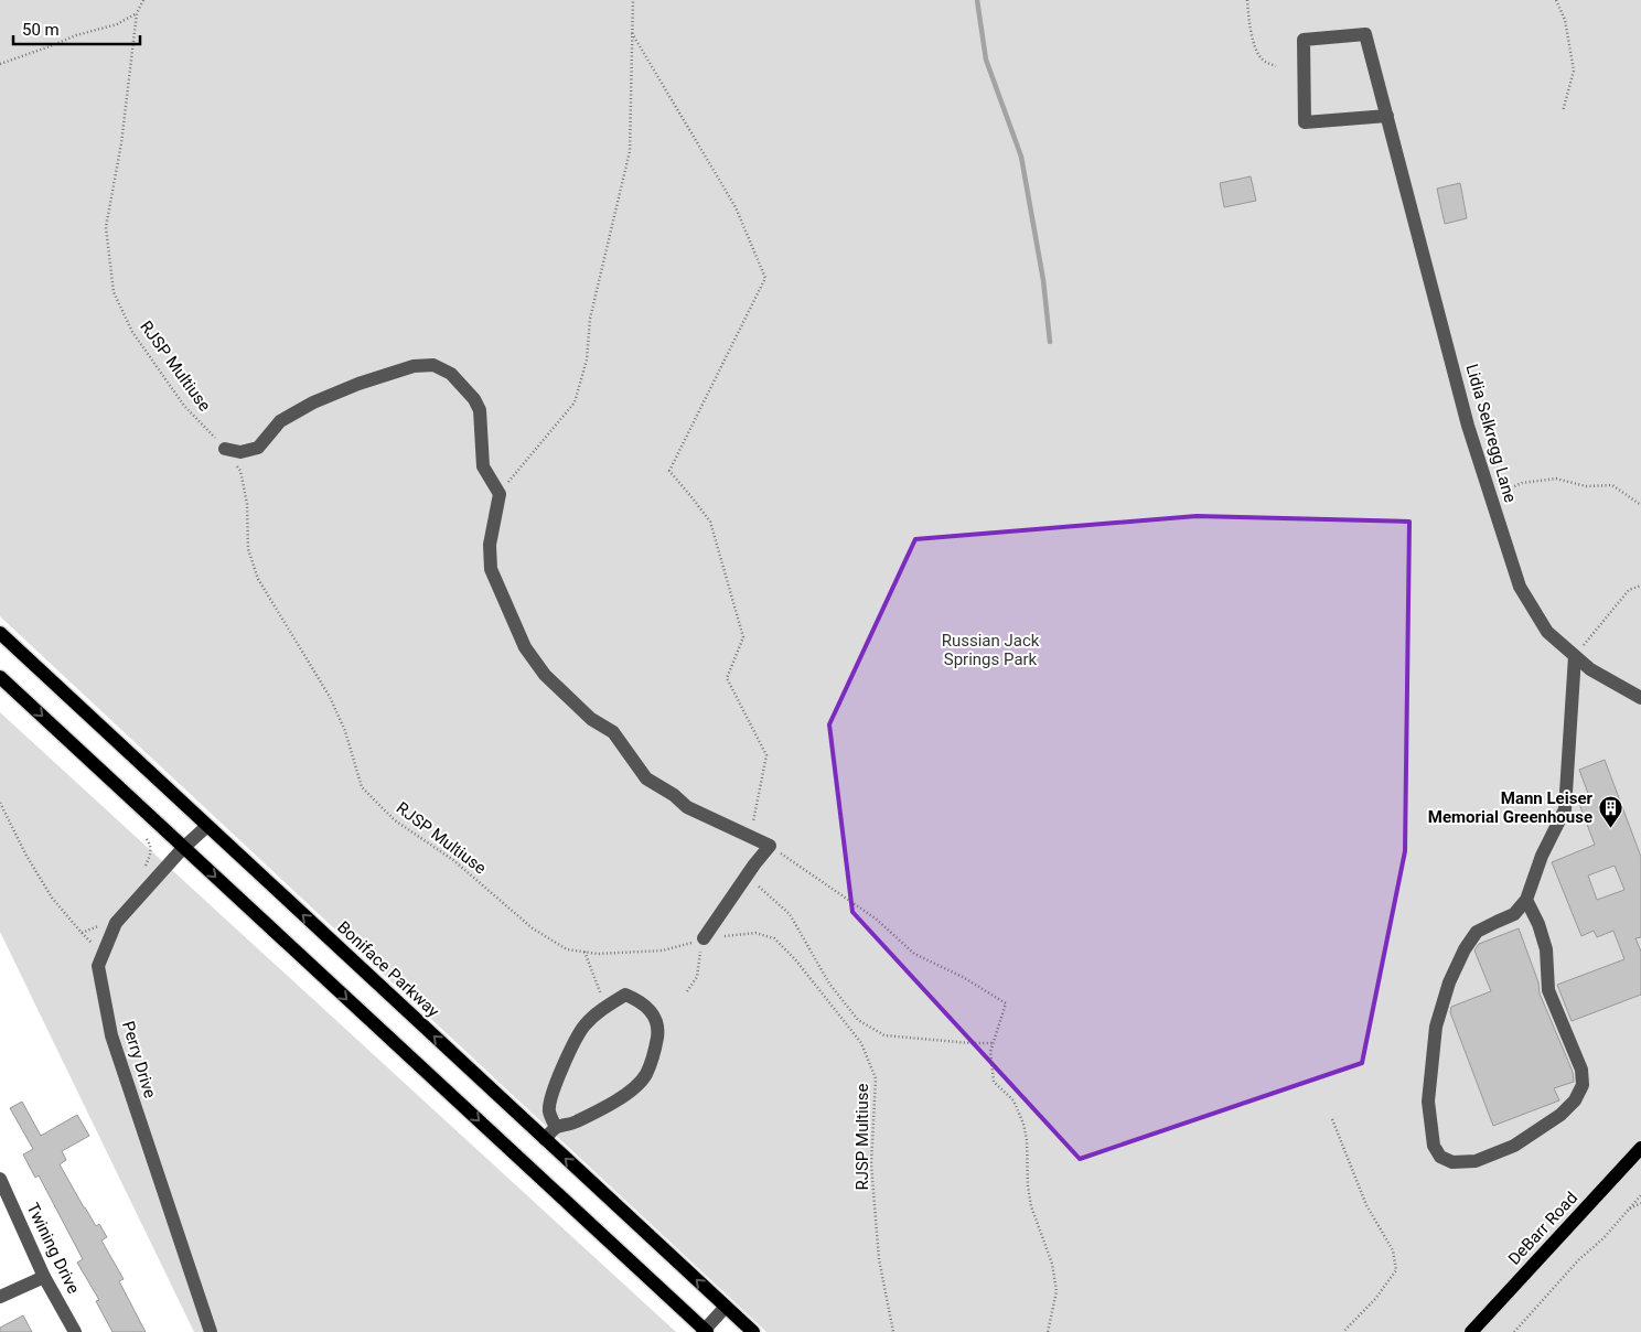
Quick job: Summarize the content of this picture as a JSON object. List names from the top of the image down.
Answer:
{
  "streets": {
    "main road": ["Boniface Parkway", "DeBarr Road"],
    "street": ["Lidia Selkregg Lane", "Perry Drive", "Twining Drive"],
    "path": ["RJSP Multiuse"]
  },
  "crossings": [
    ["Boniface Parkway", "Perry Drive"]
  ],
  "parks": ["Russian Jack Springs Park"],
  "places": {
    "building": ["Mann Leiser Memorial Greenhouse"]
  },
  "scale_bar": "50 m"
}
